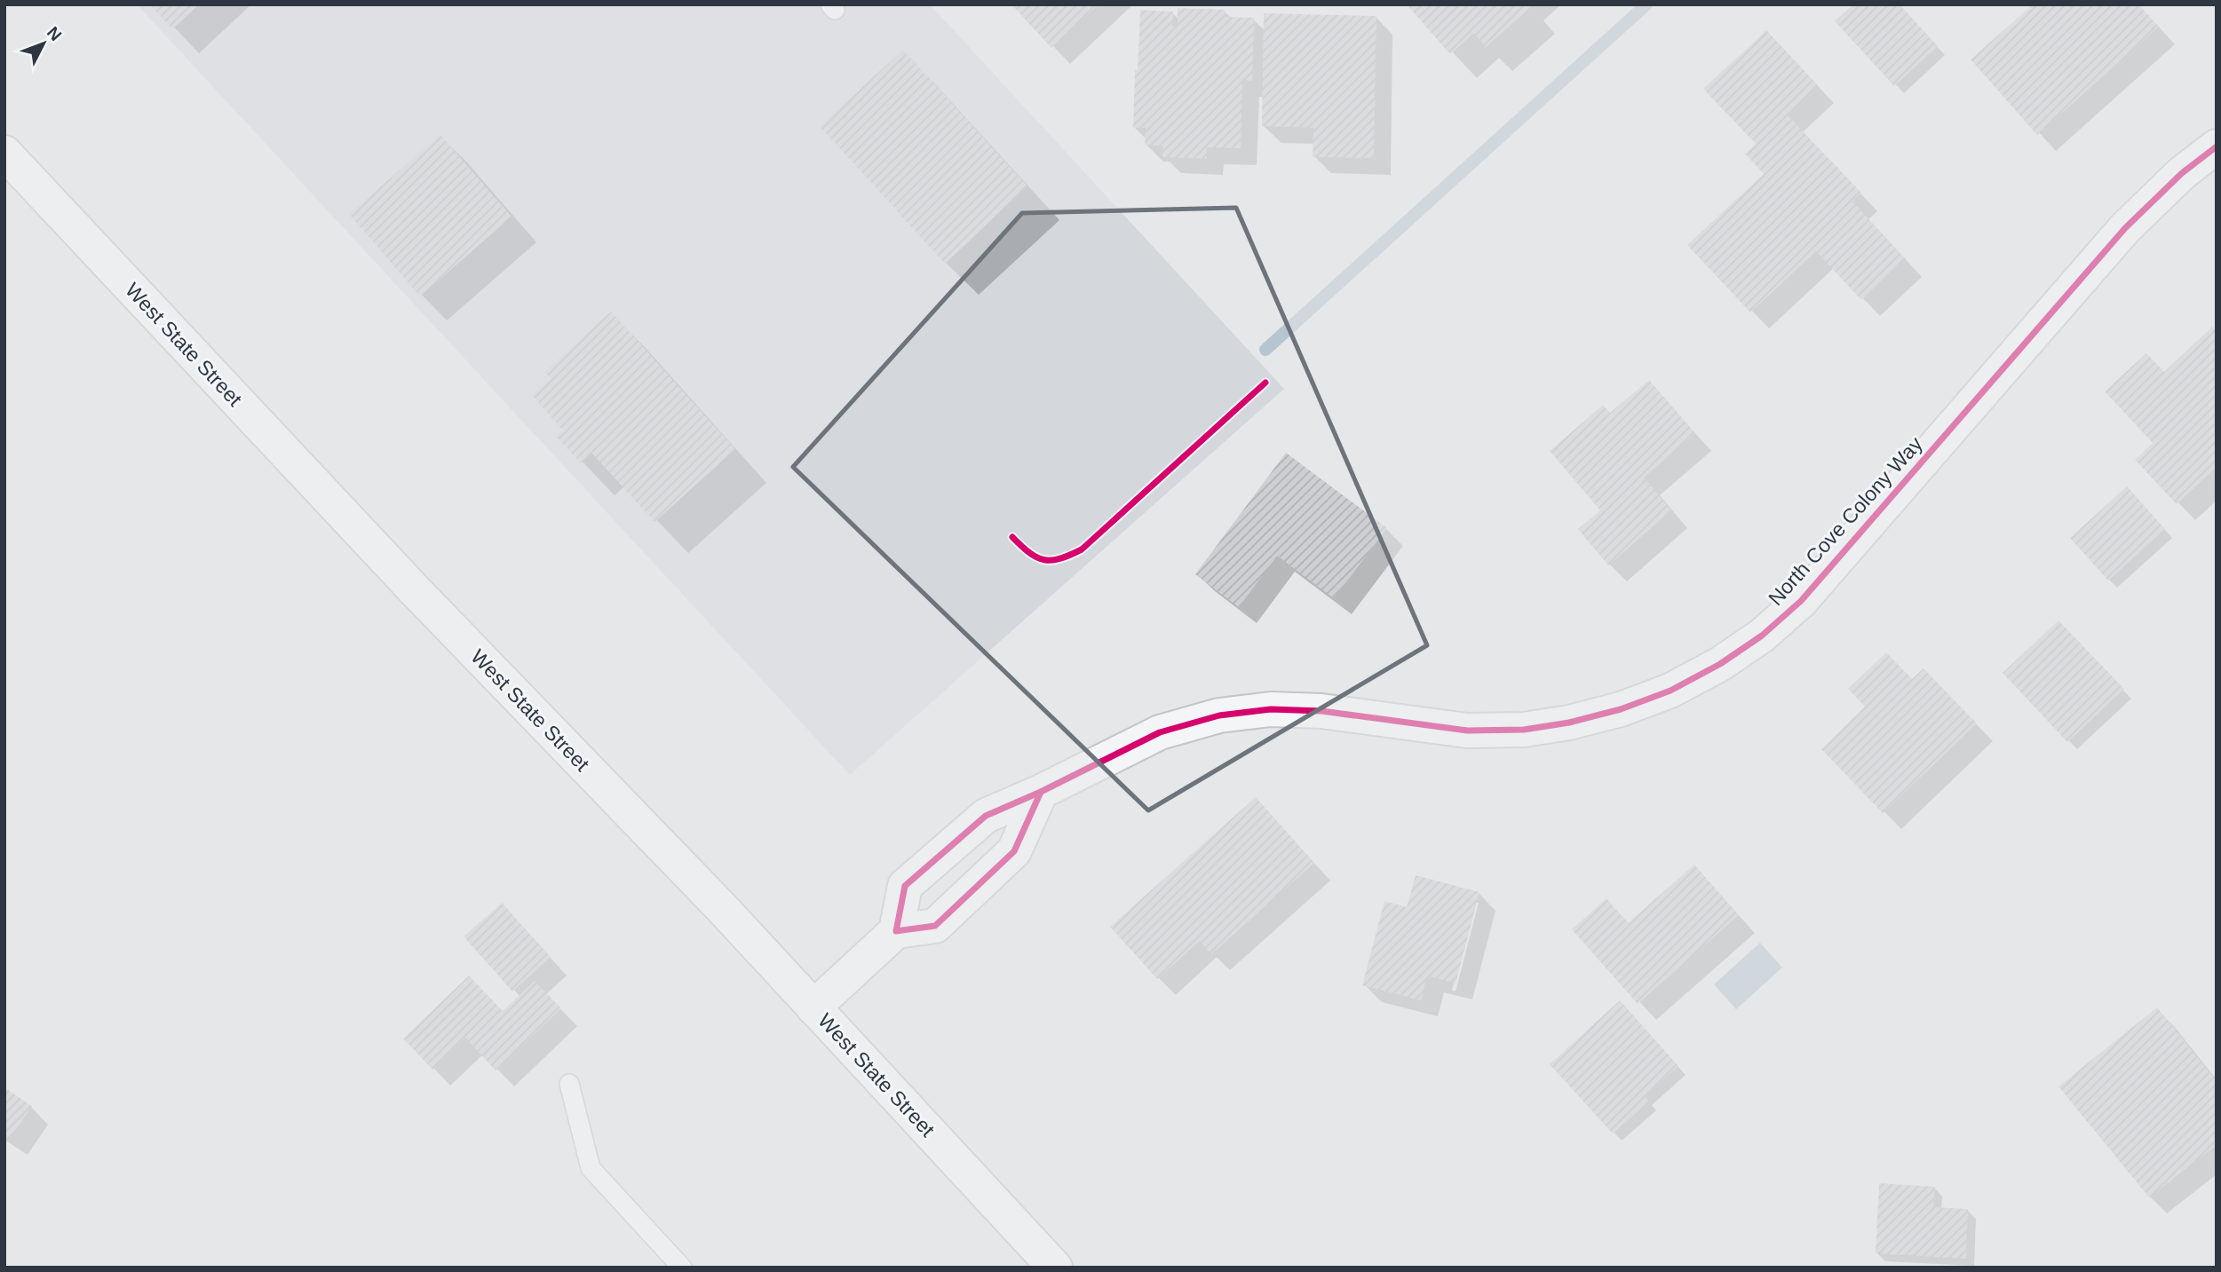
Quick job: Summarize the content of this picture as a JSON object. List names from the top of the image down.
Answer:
{
  "streets": {
    "main road": ["West State Street"],
    "street": ["North Cove Colony Way"]
  },
  "north": "top right"
}
